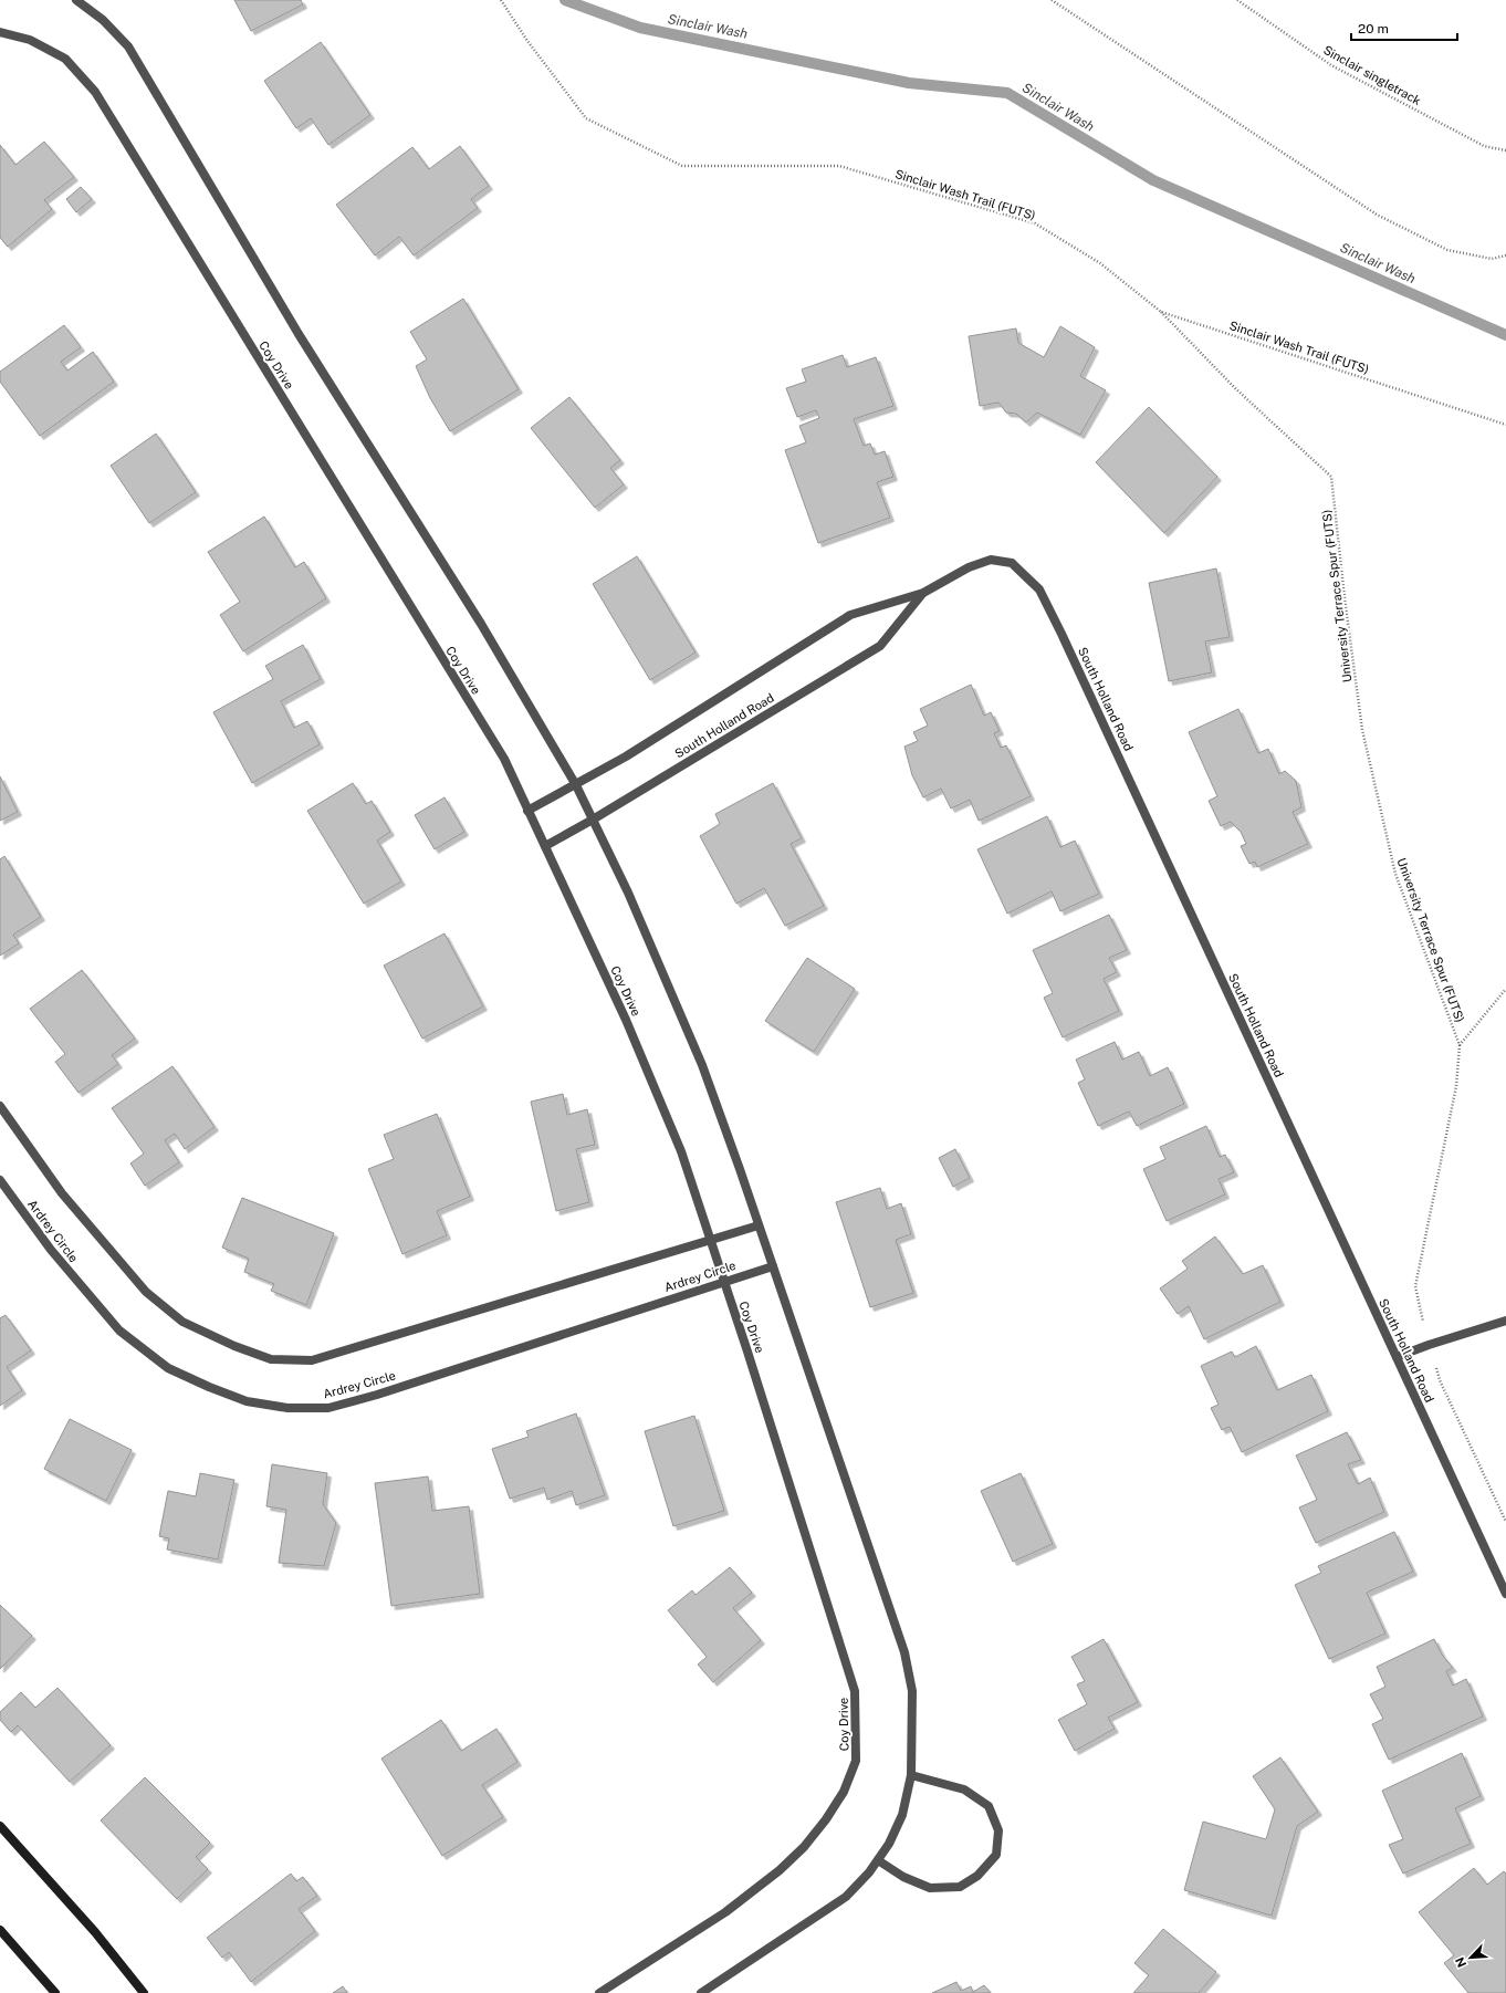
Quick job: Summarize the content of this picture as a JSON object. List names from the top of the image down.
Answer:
{
  "streets": {
    "street": ["Coy Drive", "South Holland Road", "Ardrey Circle"],
    "path": ["Sinclair singletrack", "Sinclair Wash Trail (FUTS)", "University Terrace Spur (FUTS)"]
  },
  "crossings": [
    ["Sinclair Wash Trail (FUTS)", "University Terrace Spur (FUTS)"],
    ["Coy Drive", "South Holland Road"],
    ["Coy Drive", "Ardrey Circle"]
  ],
  "water": ["Sinclair Wash"],
  "scale_bar": "20 m",
  "north": "bottom left"
}
